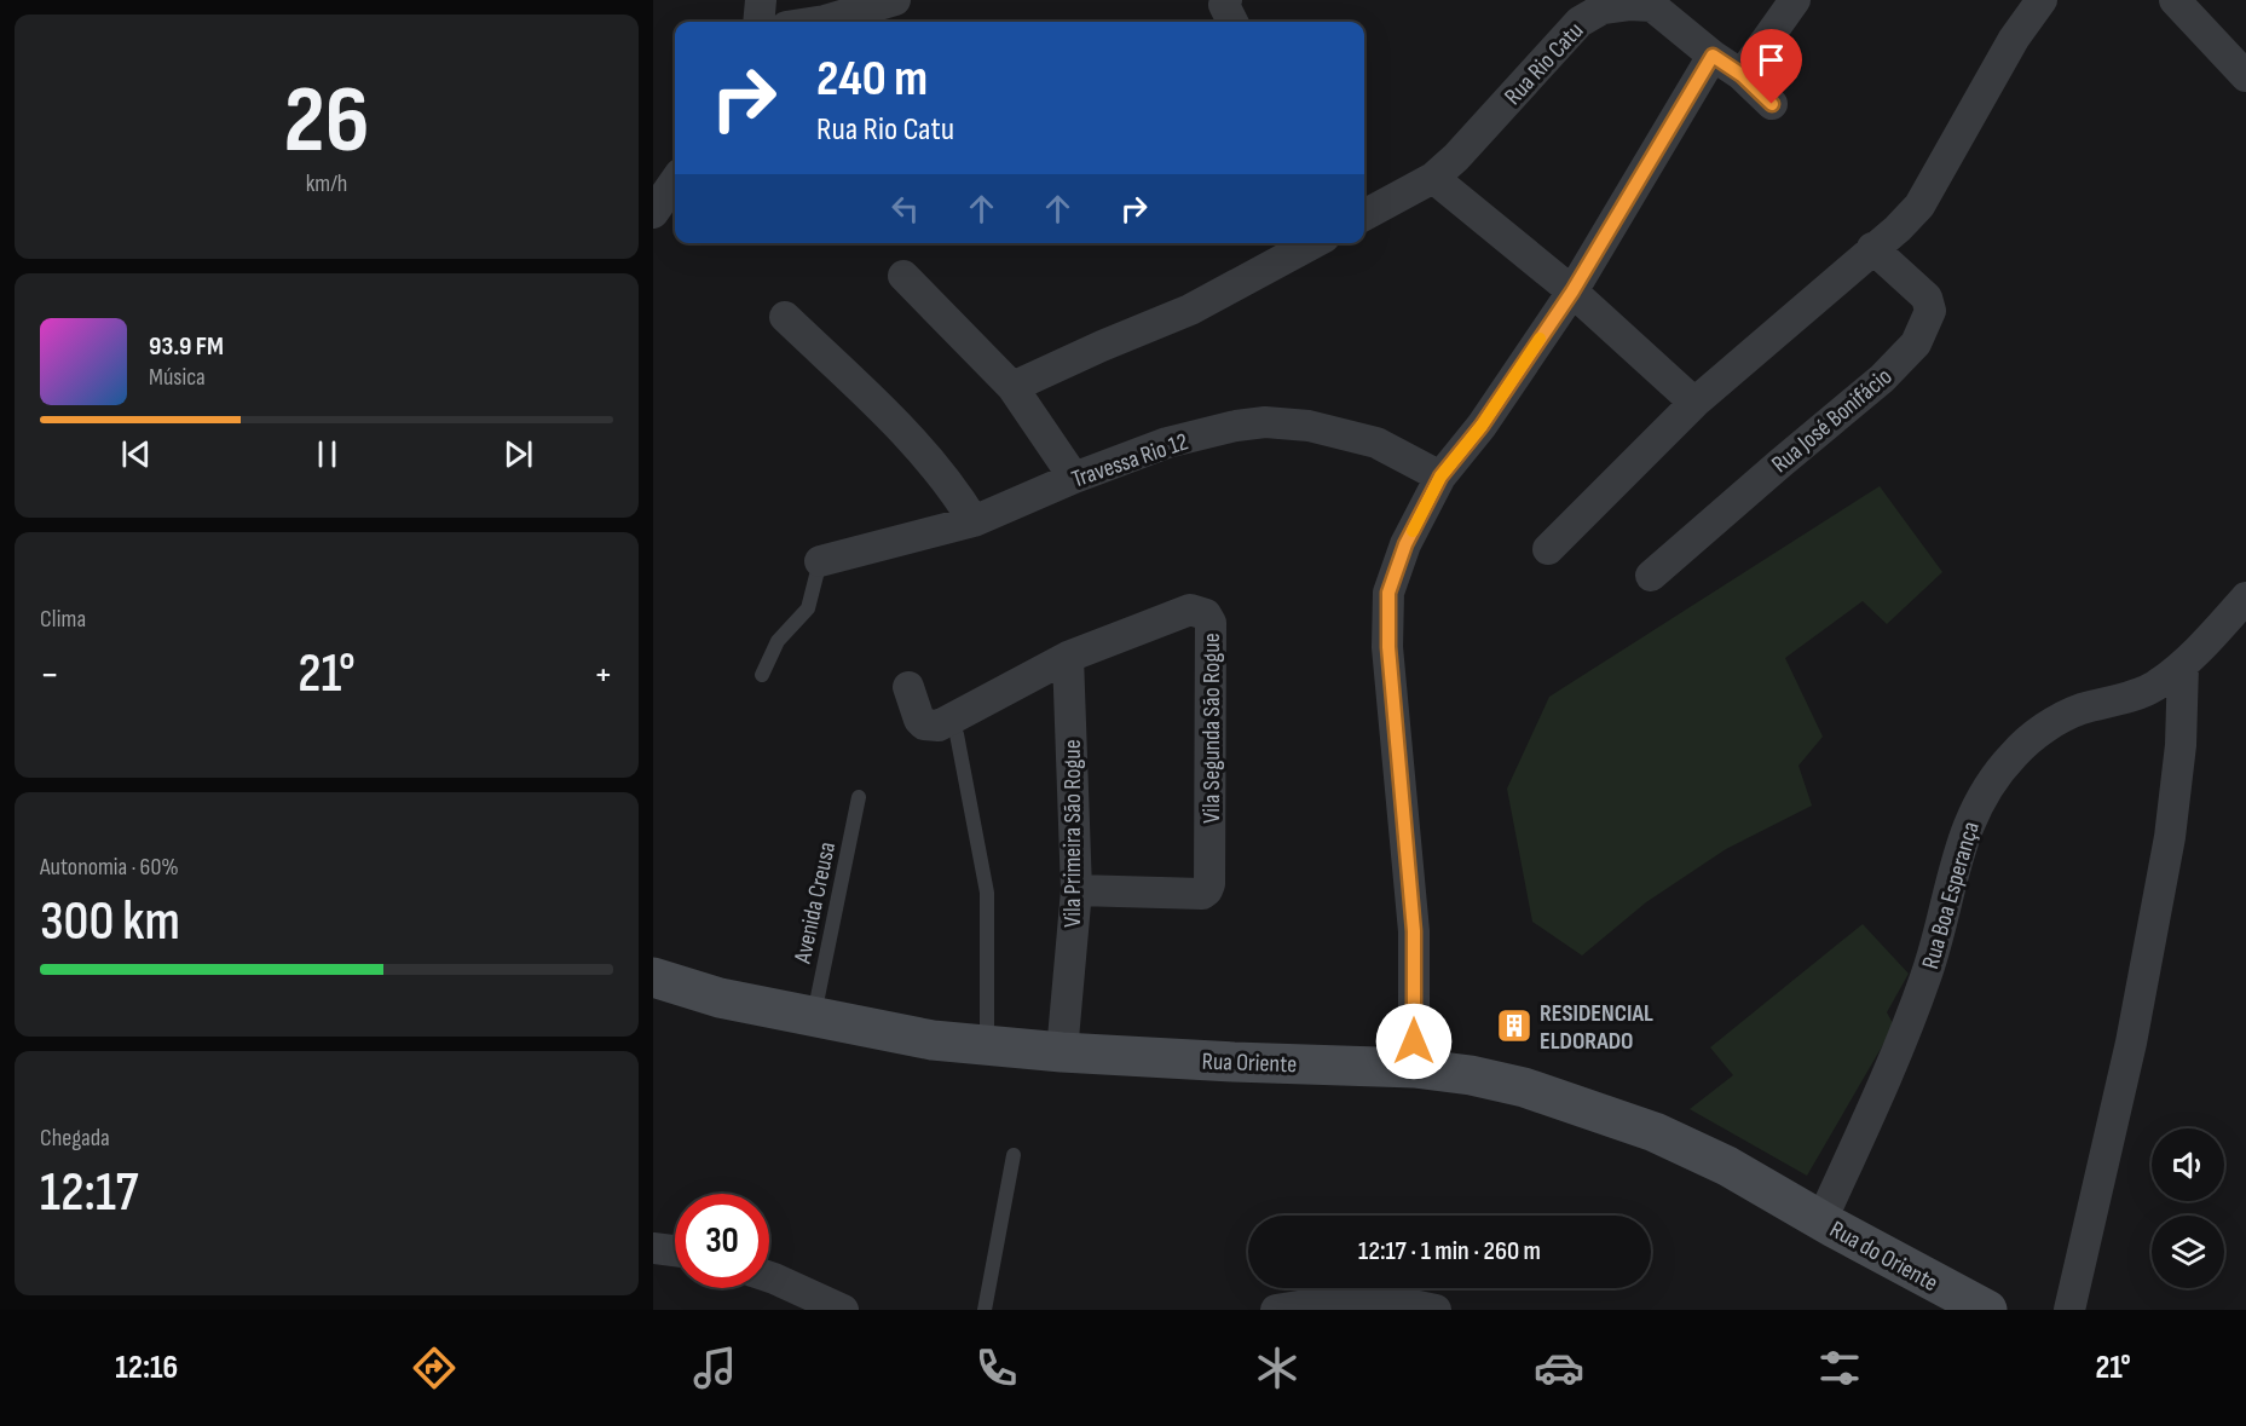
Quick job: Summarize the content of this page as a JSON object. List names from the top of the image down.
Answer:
{
  "streets": {
    "street": [
      "Rua Rio Catu",
      "Rua José Bonifácio",
      "Travessa Rio 12",
      "Vila Segunda São Rogue",
      "Vila Primeira São Rogue",
      "Rua Boa Esperança",
      "Rua Oriente",
      "Rua do Oriente"
    ],
    "lane": ["Avenida Creusa"]
  },
  "crossings": [
    ["Vila Segunda São Rogue", "Vila Primeira São Rogue"],
    ["Vila Primeira São Rogue", "Rua Oriente"],
    ["Rua Boa Esperança", "Rua Oriente"],
    ["Rua Boa Esperança", "Rua do Oriente"],
    ["Avenida Creusa", "Rua Oriente"],
    ["Rua Oriente", "Rua do Oriente"]
  ],
  "places": {
    "building": ["RESIDENCIAL ELDORADO"]
  },
  "page": {
    "tile": [
      ["26", "km/h"],
      "Clima",
      ["Autonomia · 60%", "300 km"],
      ["Chegada", "12:17"]
    ],
    "turn": ["240 m", "Rua Rio Catu"],
    "song": ["93.9 FM", "Música"],
    "heat": ["−", "21°", "+"],
    "limit": "30",
    "trip": "12:17 · 1 min · 260 m",
    "tabs": ["12:16", "21°"]
  }
}
